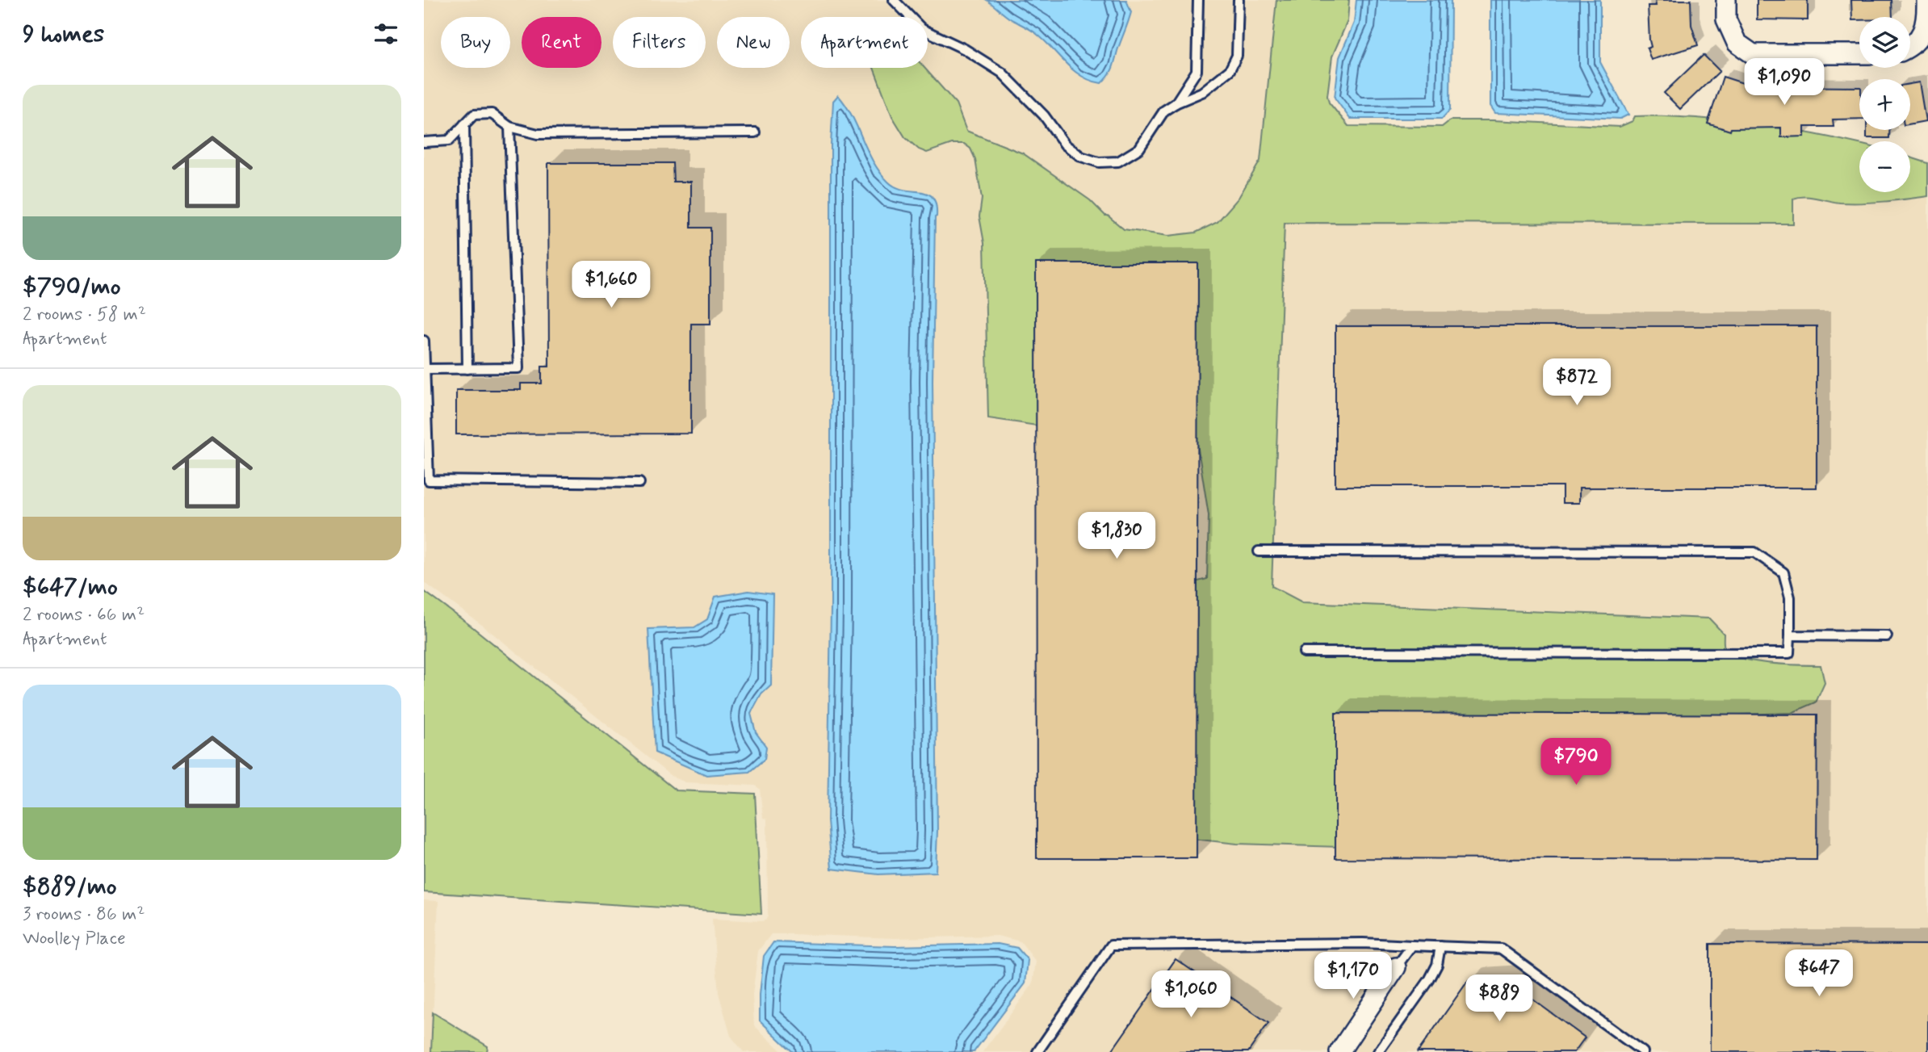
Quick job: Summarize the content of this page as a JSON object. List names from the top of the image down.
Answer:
{
  "page": {
    "heading": "9 homes",
    "map_buttons": ["+", "−"],
    "chip": [
      "Buy",
      "Rent",
      "Filters",
      "New",
      "Apartment"
    ],
    "price": [
      "$1,090",
      "$1,660",
      "$872",
      "$1,830",
      "$790",
      "$647",
      "$1,170",
      "$1,060",
      "$889"
    ],
    "list": [
      {
        "name": "$790/mo",
        "note": "2 rooms · 58 m² · Apartment"
      },
      {
        "name": "$647/mo",
        "note": "2 rooms · 66 m² · Apartment"
      },
      {
        "name": "$889/mo",
        "note": "3 rooms · 86 m² · Woolley Place"
      }
    ]
  }
}
